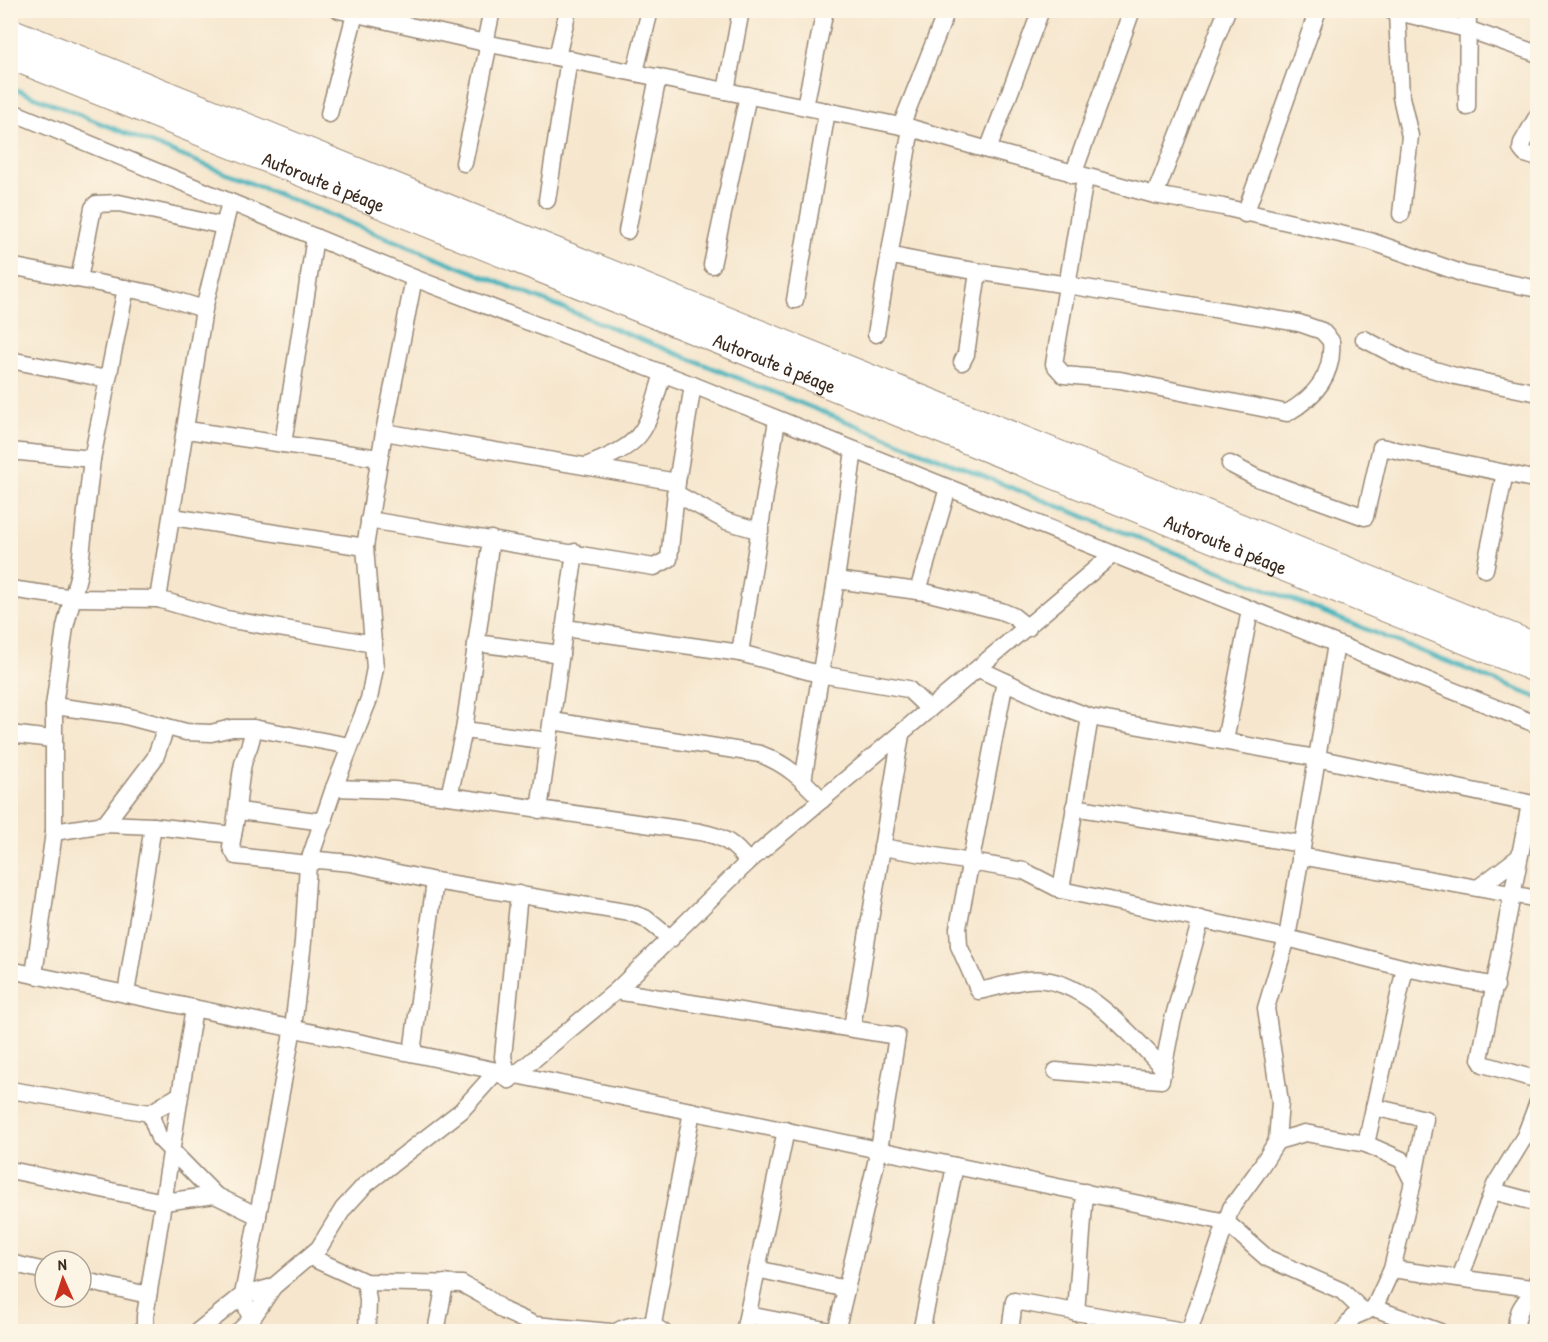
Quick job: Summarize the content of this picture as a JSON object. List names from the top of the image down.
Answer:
{
  "streets": {
    "highway": ["Autoroute à péage"]
  },
  "north": "top"
}
